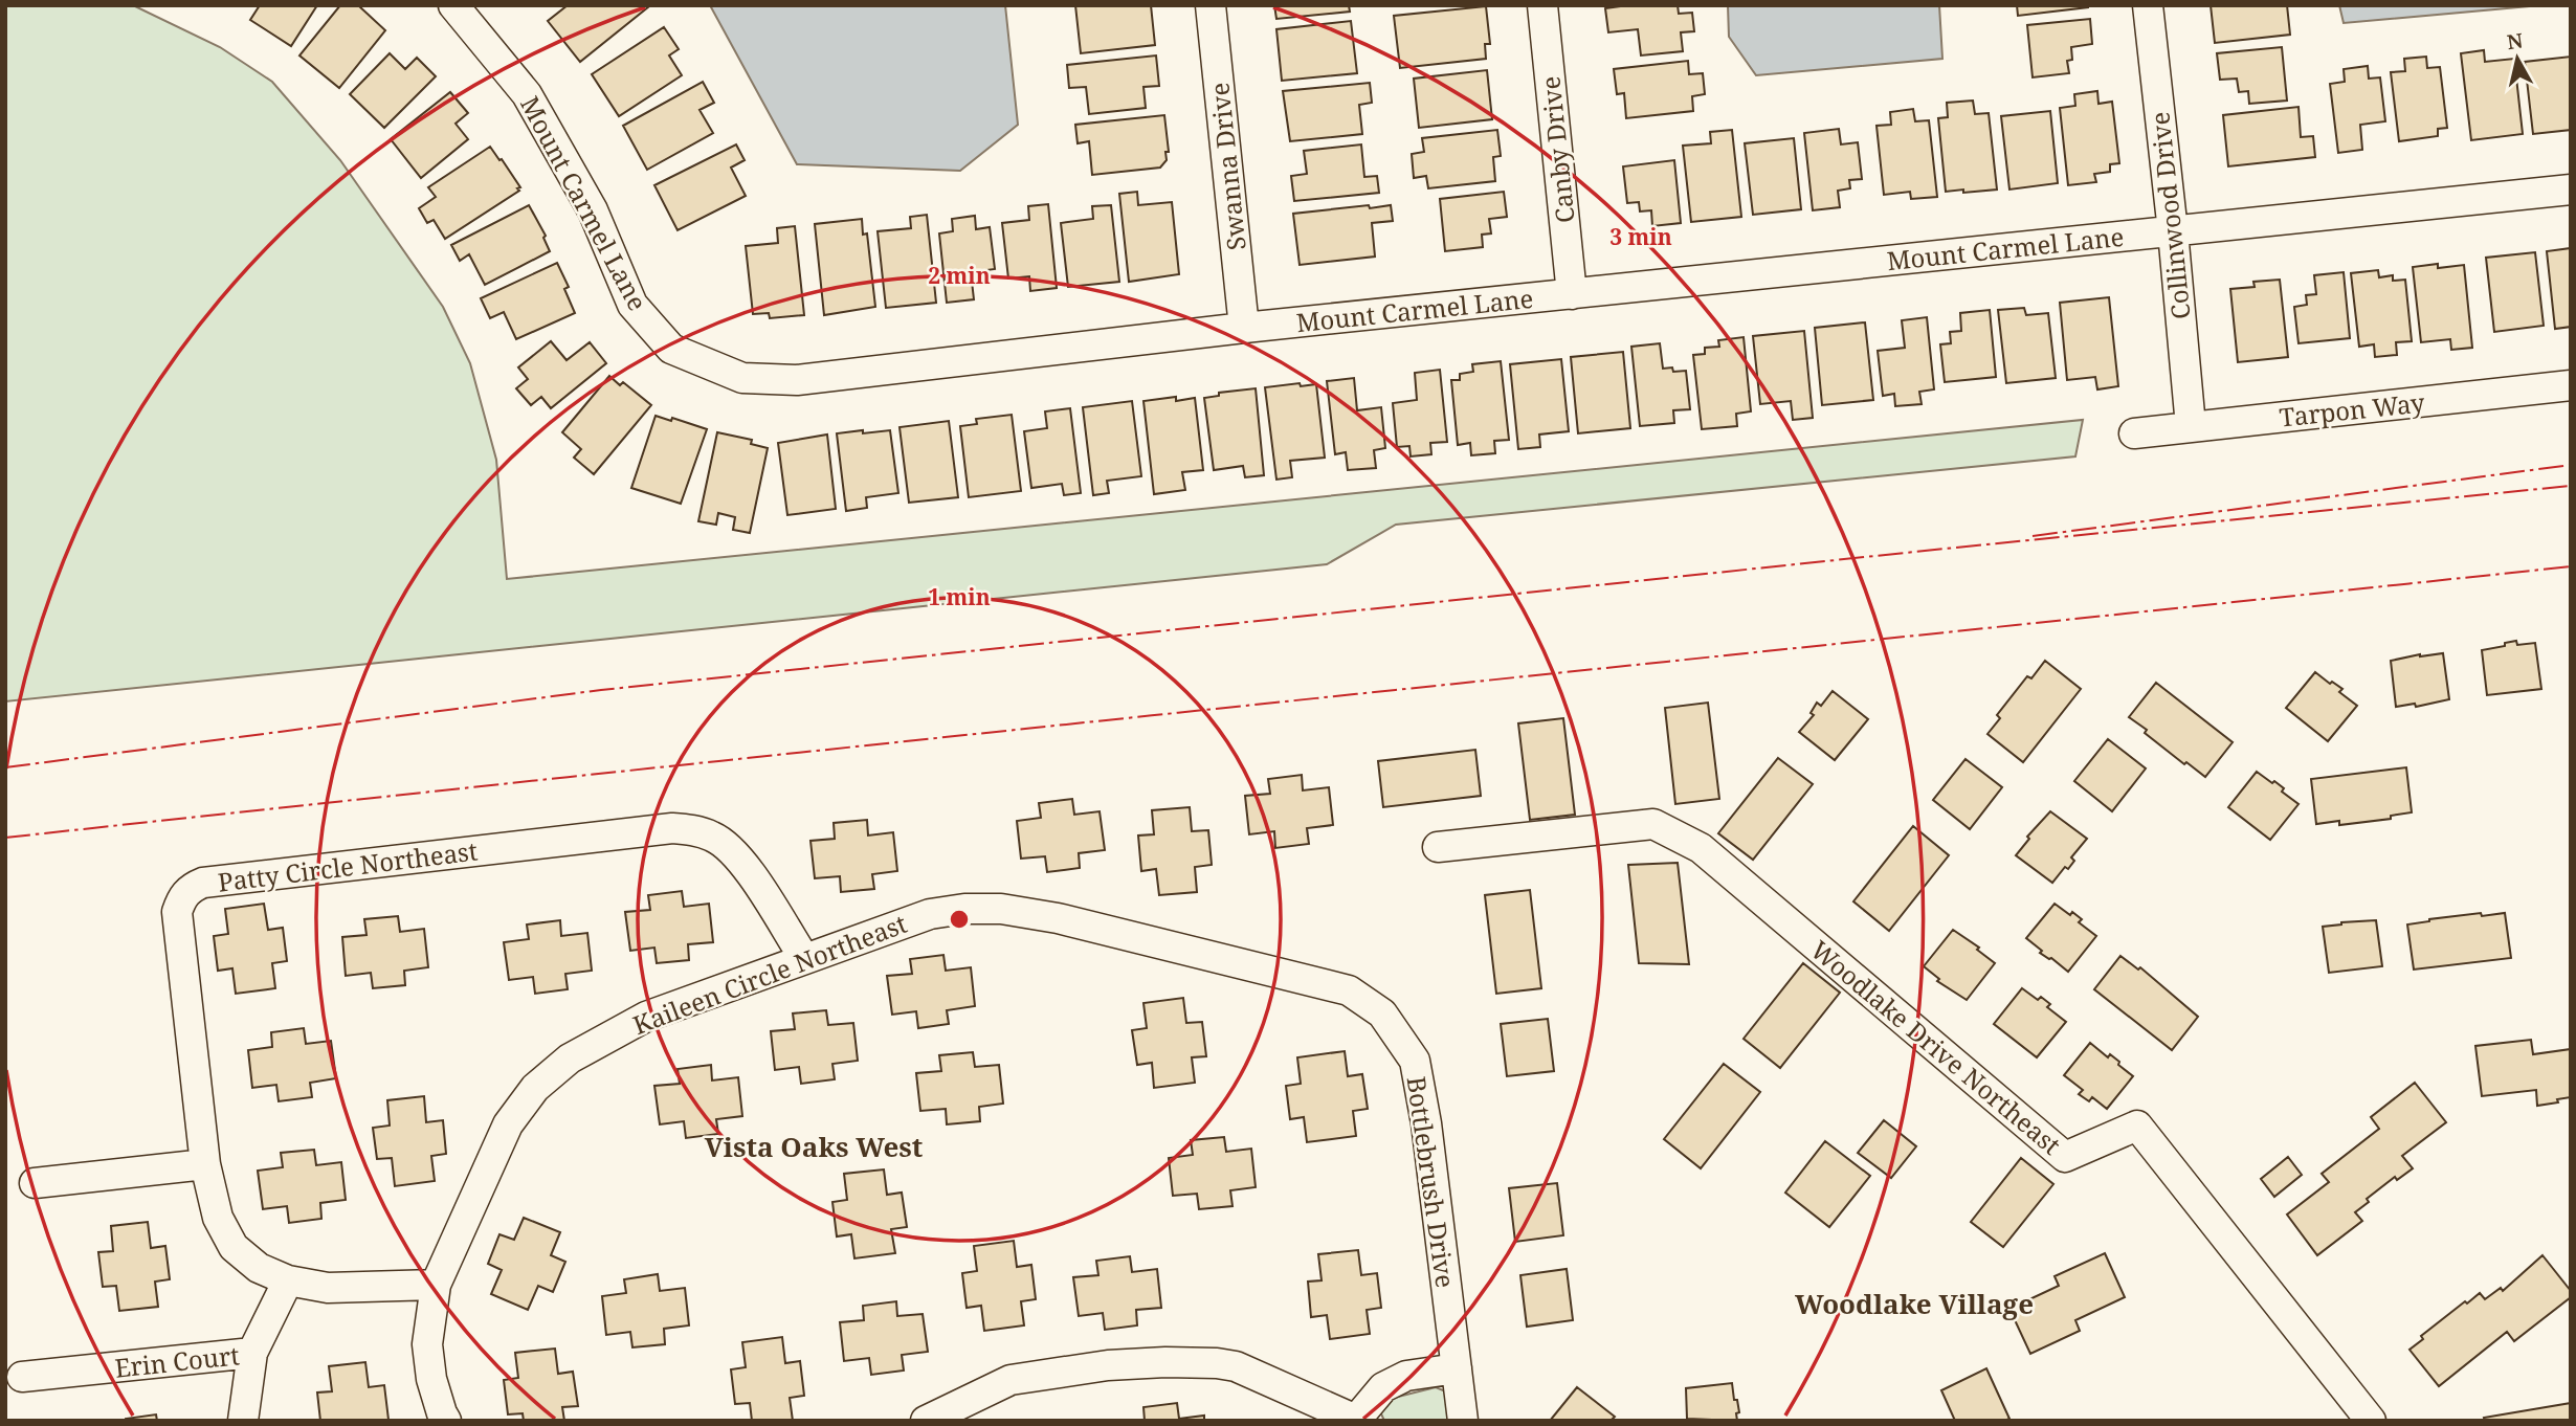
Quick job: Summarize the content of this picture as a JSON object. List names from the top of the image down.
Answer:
{
  "streets": {
    "street": [
      "Canby Drive",
      "Swanna Drive",
      "Mount Carmel Lane",
      "Collinwood Drive",
      "Tarpon Way",
      "Patty Circle Northeast",
      "Kaileen Circle Northeast",
      "Woodlake Drive Northeast",
      "Bottlebrush Drive",
      "Erin Court"
    ]
  },
  "crossings": [
    ["Canby Drive", "Mount Carmel Lane"],
    ["Swanna Drive", "Mount Carmel Lane"],
    ["Mount Carmel Lane", "Collinwood Drive"],
    ["Collinwood Drive", "Tarpon Way"],
    ["Patty Circle Northeast", "Kaileen Circle Northeast"],
    ["Patty Circle Northeast", "Erin Court"],
    ["Kaileen Circle Northeast", "Bottlebrush Drive"]
  ],
  "districts": ["Vista Oaks West", "Woodlake Village"],
  "north": "top",
  "rings": ["3 min", "2 min", "1 min"]
}
